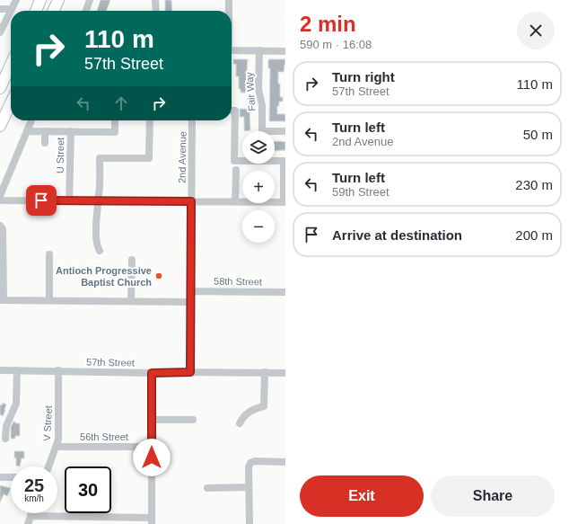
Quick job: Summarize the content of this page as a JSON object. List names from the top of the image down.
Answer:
{
  "streets": {
    "street": [
      "Fair Way",
      "U Street",
      "2nd Avenue",
      "58th Street",
      "57th Street",
      "V Street",
      "56th Street"
    ]
  },
  "crossings": [
    ["2nd Avenue", "58th Street"],
    ["2nd Avenue", "57th Street"],
    ["57th Street", "V Street"],
    ["V Street", "56th Street"]
  ],
  "places": ["Antioch Progressive Baptist Church"],
  "page": {
    "heading": ["2 min", "590 m · 16:08"],
    "turn": ["110 m", "57th Street"],
    "list": [
      {
        "name": "Turn right",
        "note": "57th Street",
        "value": "110 m"
      },
      {
        "name": "Turn left",
        "note": "2nd Avenue",
        "value": "50 m"
      },
      {
        "name": "Turn left",
        "note": "59th Street",
        "value": "230 m"
      },
      {
        "name": "Arrive at destination",
        "value": "200 m"
      }
    ],
    "map_buttons": ["+", "−"],
    "speed": "25 km/h",
    "limit": "30",
    "buttons": ["Exit", "Share"]
  }
}
